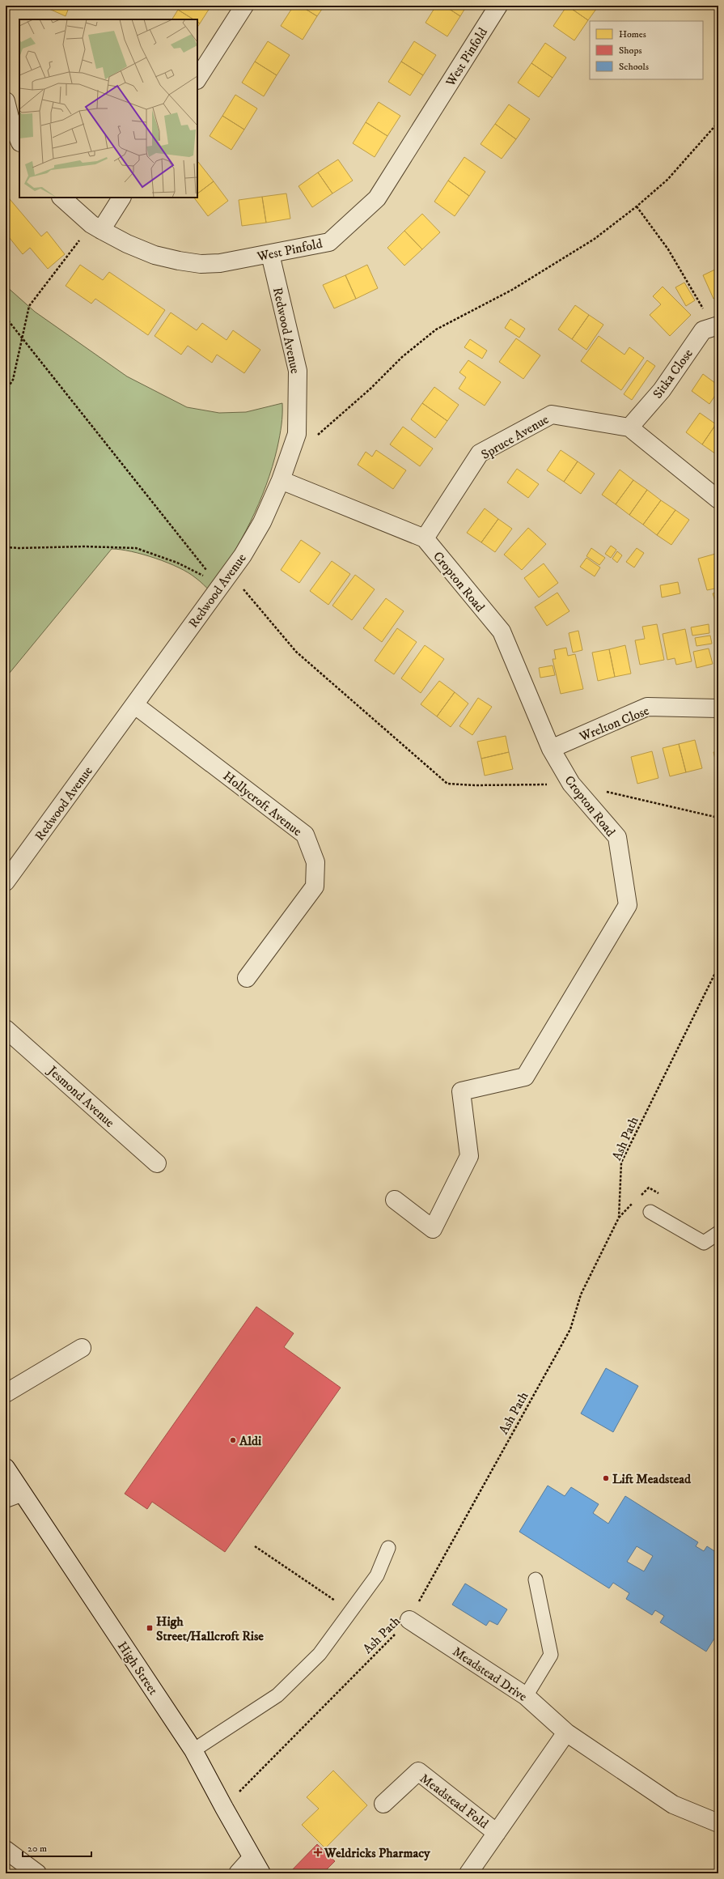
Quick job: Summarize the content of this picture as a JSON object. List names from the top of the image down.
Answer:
{
  "streets": {
    "street": [
      "West Pinfold",
      "Redwood Avenue",
      "Sitka Close",
      "Spruce Avenue",
      "Cropton Road",
      "Wrelton Close",
      "Hollycroft Avenue",
      "Jesmond Avenue",
      "High Street",
      "Meadstead Drive",
      "Meadstead Fold"
    ],
    "path": ["Ash Path"]
  },
  "crossings": [
    ["West Pinfold", "Redwood Avenue"],
    ["Redwood Avenue", "Cropton Road"],
    ["Redwood Avenue", "Hollycroft Avenue"],
    ["Sitka Close", "Spruce Avenue"],
    ["Spruce Avenue", "Cropton Road"],
    ["Cropton Road", "Wrelton Close"],
    ["Ash Path", "High Street"],
    ["Ash Path", "Meadstead Drive"]
  ],
  "places": {
    "other": ["Aldi", "Lift Meadstead"],
    "transit": ["High Street/Hallcroft Rise"],
    "health": ["Weldricks Pharmacy"]
  },
  "legend": ["Homes", "Shops", "Schools"],
  "scale_bar": "20 m"
}
